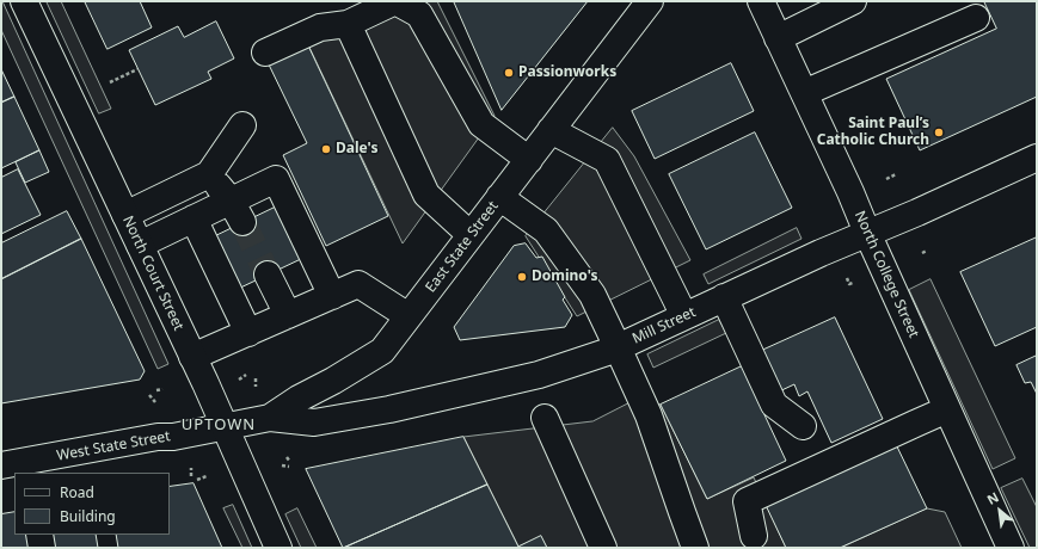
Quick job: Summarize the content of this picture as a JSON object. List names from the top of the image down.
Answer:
{
  "streets": {
    "street": [
      "East State Street",
      "North Court Street",
      "North College Street",
      "Mill Street",
      "West State Street"
    ]
  },
  "crossings": [
    ["East State Street", "North Court Street"],
    ["East State Street", "Mill Street"],
    ["East State Street", "West State Street"],
    ["North Court Street", "West State Street"],
    ["North College Street", "Mill Street"]
  ],
  "districts": ["UPTOWN"],
  "places": [
    "Passionworks",
    "Saint Paul’s Catholic Church",
    "Dale's",
    "Domino's"
  ],
  "legend": ["Road", "Building"],
  "north": "top left"
}
